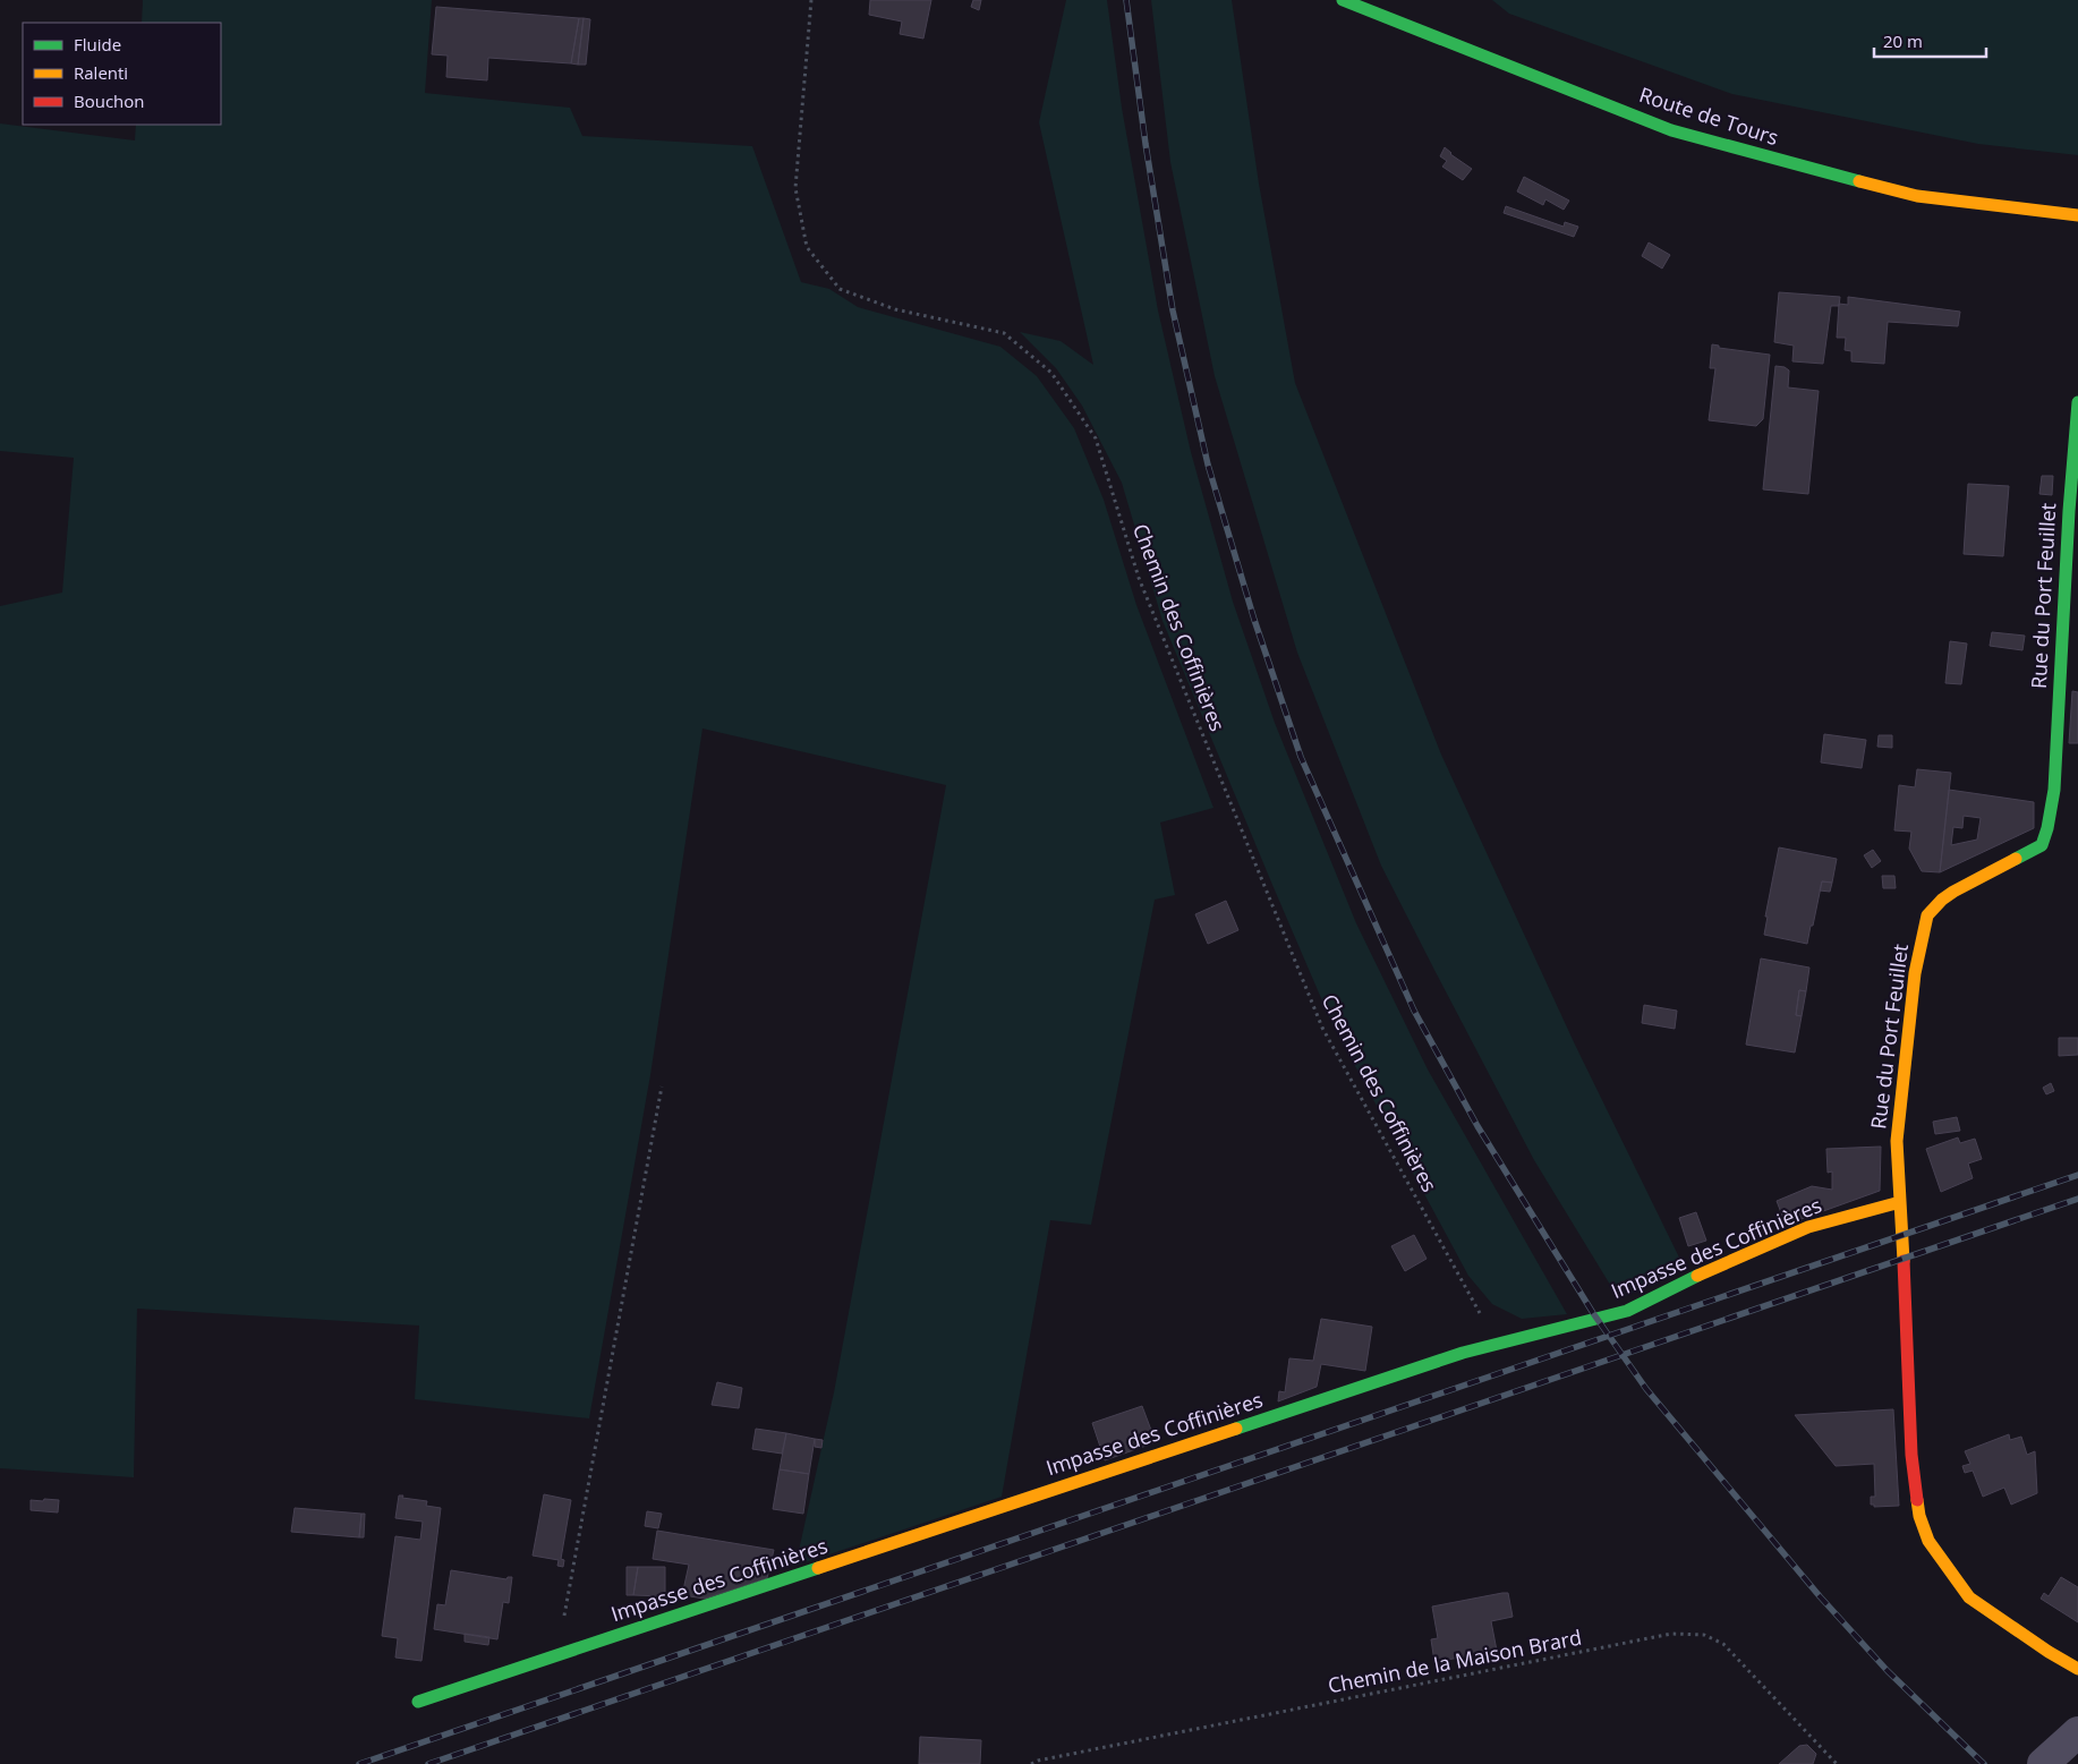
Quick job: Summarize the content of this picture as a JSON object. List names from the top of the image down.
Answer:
{
  "streets": {
    "street": ["Route de Tours", "Rue du Port Feuillet", "Impasse des Coffinières"],
    "path": ["Chemin des Coffinières", "Chemin de la Maison Brard"]
  },
  "crossings": [
    ["Rue du Port Feuillet", "Impasse des Coffinières"],
    ["Chemin des Coffinières", "Impasse des Coffinières"]
  ],
  "legend": ["Fluide", "Ralenti", "Bouchon"],
  "scale_bar": "20 m"
}
